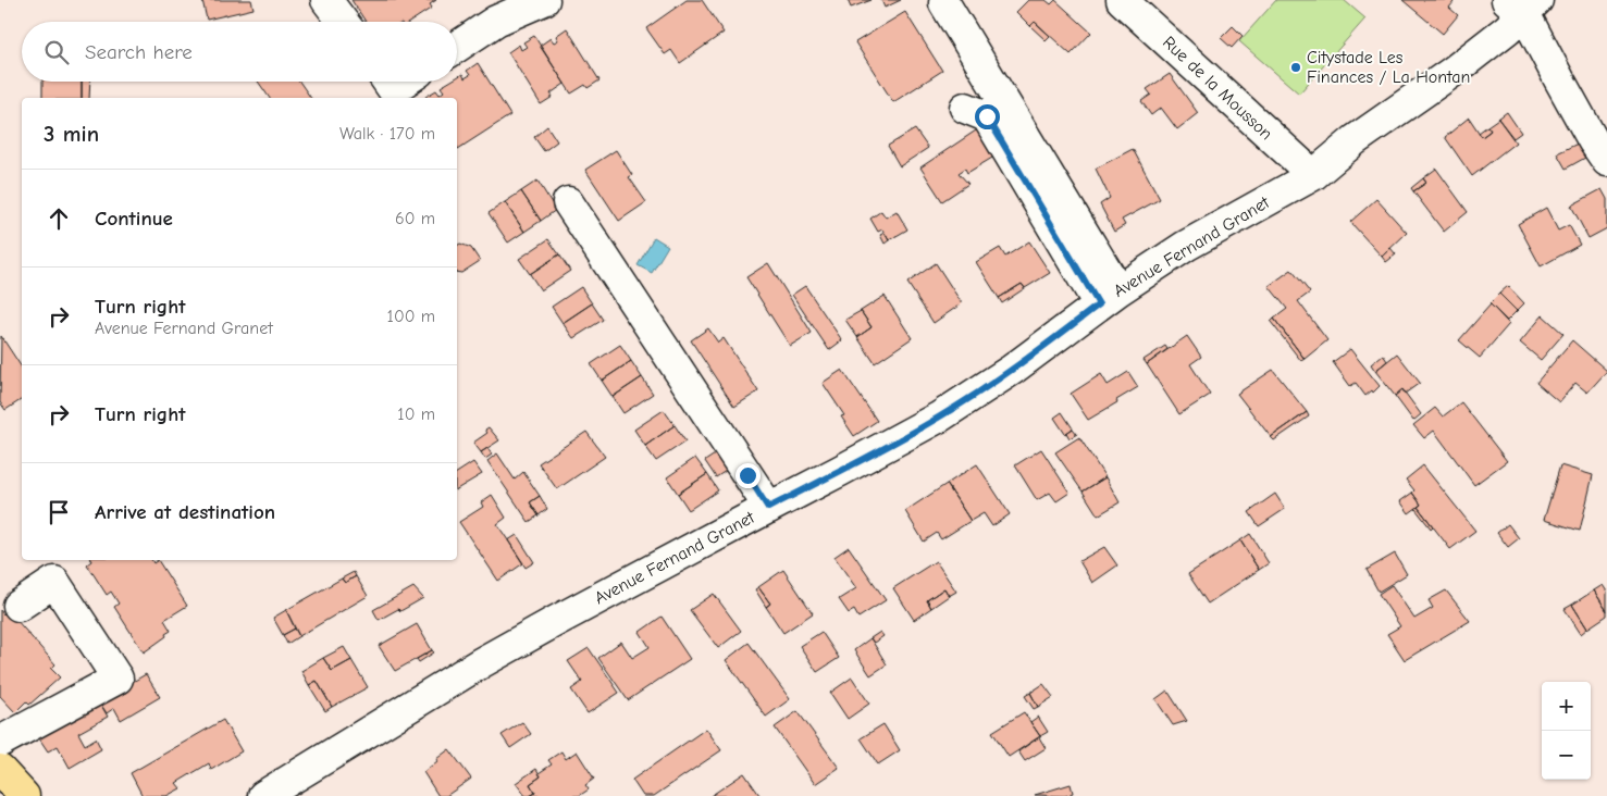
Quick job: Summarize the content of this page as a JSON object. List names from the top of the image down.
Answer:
{
  "streets": {
    "street": ["Rue de la Mousson", "Avenue Fernand Granet"]
  },
  "crossings": [
    ["Rue de la Mousson", "Avenue Fernand Granet"]
  ],
  "places": ["Citystade Les Finances / La Hontan"],
  "page": {
    "search": "Search here",
    "heading": ["3 min", "Walk · 170 m"],
    "list": [
      ["Continue", "60 m"],
      ["Turn right", "Avenue Fernand Granet", "100 m"],
      ["Turn right", "10 m"],
      "Arrive at destination"
    ],
    "map_buttons": ["+", "−"]
  }
}
